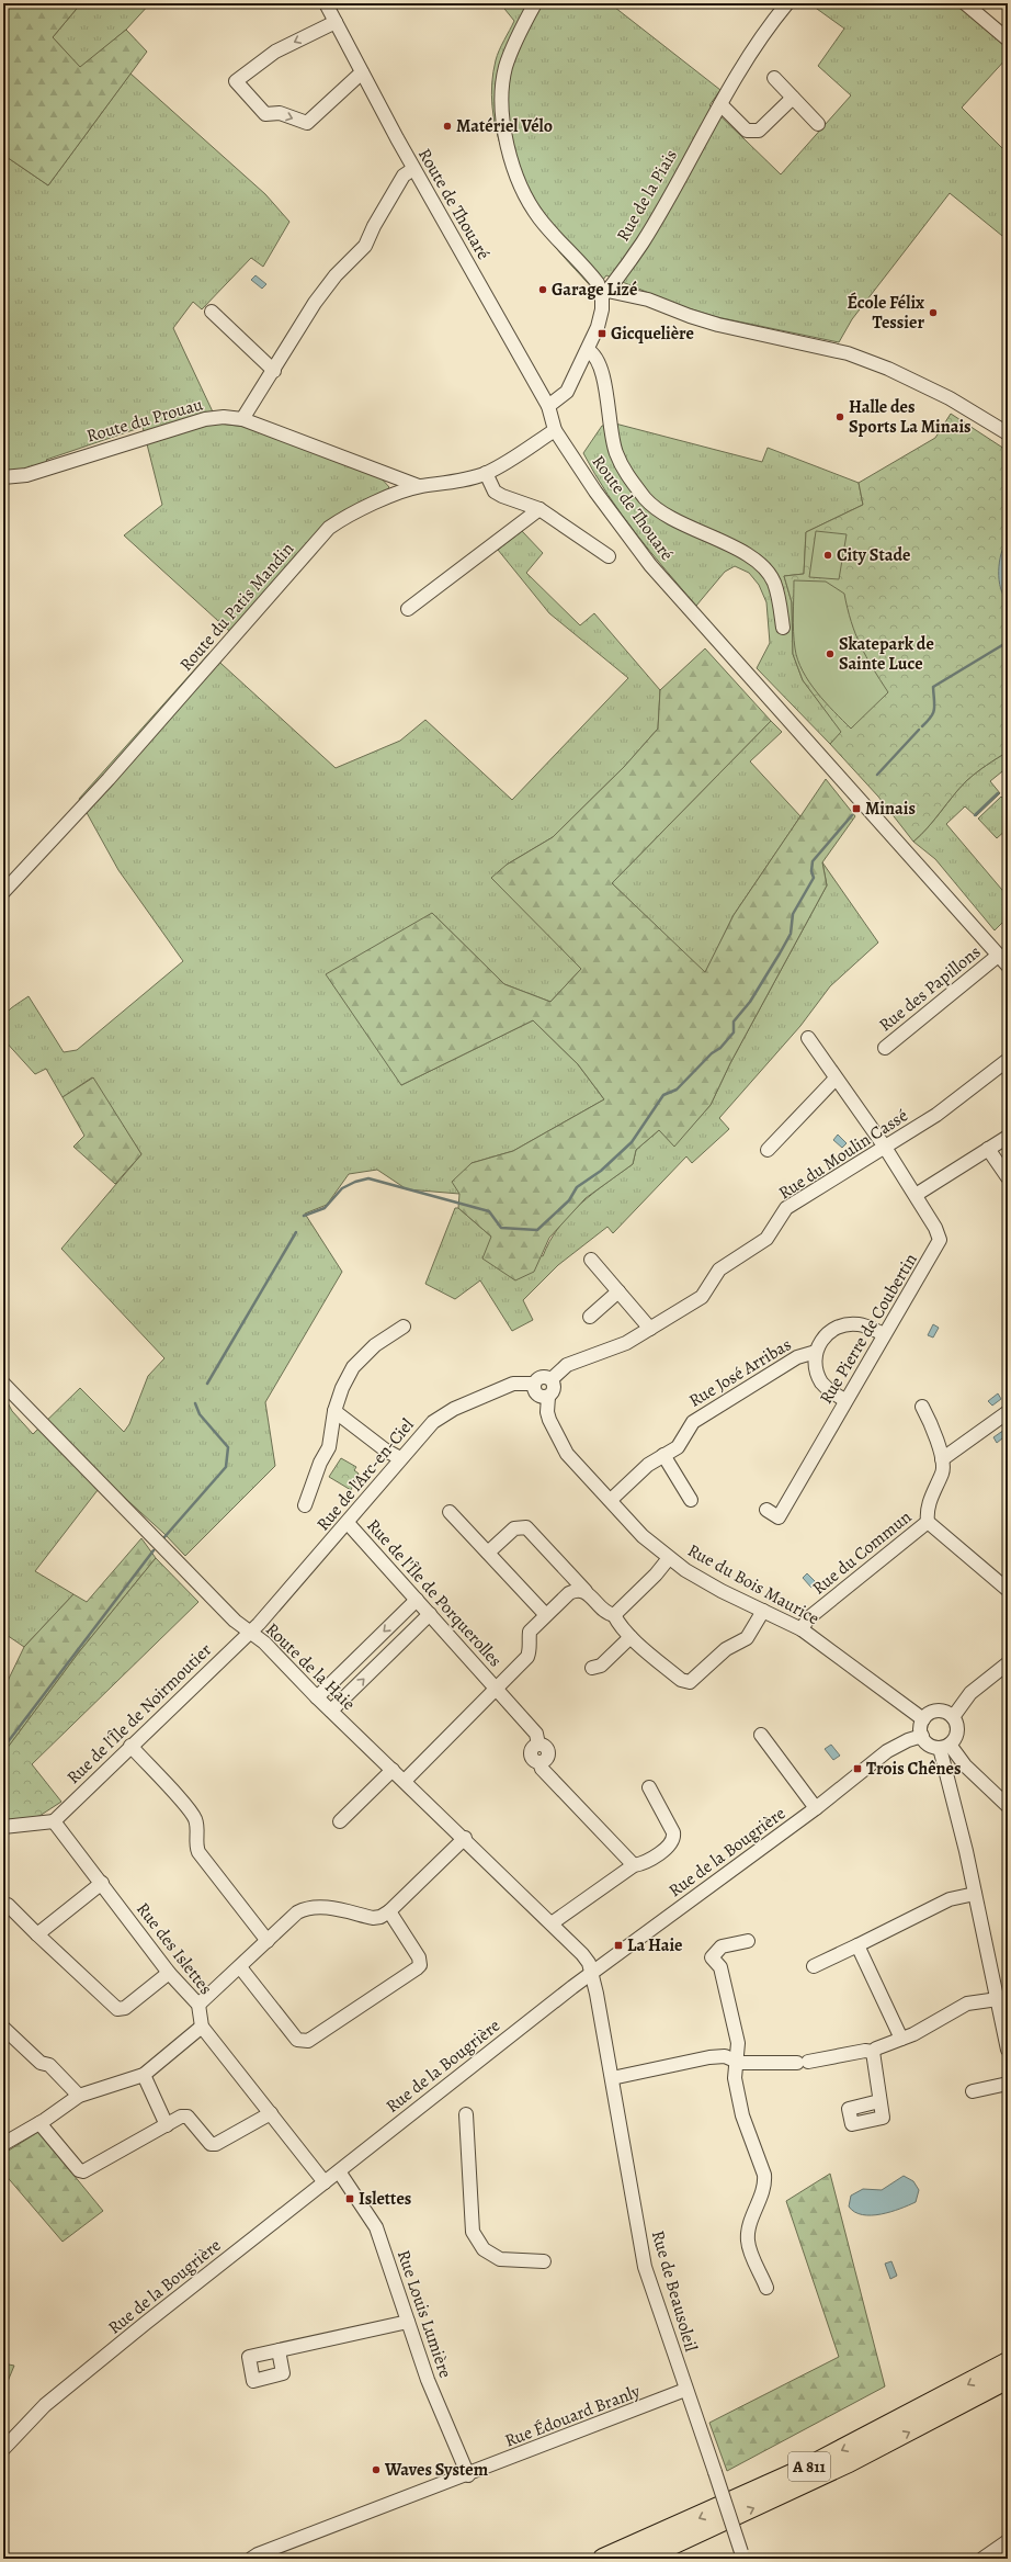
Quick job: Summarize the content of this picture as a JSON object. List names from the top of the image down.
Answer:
{
  "streets": {
    "highway": ["A 811"],
    "street": [
      "Rue de la Piais",
      "Route de Thouaré",
      "Route du Prouau",
      "Route du Patis Mandin",
      "Rue des Papillons",
      "Rue du Moulin Cassé",
      "Rue Pierre de Coubertin",
      "Rue José Arribas",
      "Rue de l'Arc-en-Ciel",
      "Rue du Commun",
      "Rue du Bois Maurice",
      "Rue de l'Île de Porquerolles",
      "Route de la Haie",
      "Rue de l'Île de Noirmoutier",
      "Rue de la Bougrière",
      "Rue des Islettes",
      "Rue de Beausoleil",
      "Rue Louis Lumière",
      "Rue Édouard Branly"
    ]
  },
  "crossings": [
    ["Rue de la Piais", "Route de Thouaré"],
    ["Route de Thouaré", "Route du Patis Mandin"],
    ["Route de Thouaré", "Rue des Papillons"],
    ["Route du Prouau", "Route du Patis Mandin"],
    ["Rue du Moulin Cassé", "Rue Pierre de Coubertin"],
    ["Rue du Moulin Cassé", "Rue de l'Arc-en-Ciel"],
    ["Rue du Moulin Cassé", "Rue du Bois Maurice"],
    ["Rue Pierre de Coubertin", "Rue José Arribas"],
    ["Rue José Arribas", "Rue du Bois Maurice"],
    ["Rue de l'Arc-en-Ciel", "Rue du Bois Maurice"],
    ["Rue de l'Arc-en-Ciel", "Rue de l'Île de Porquerolles"],
    ["Rue de l'Arc-en-Ciel", "Route de la Haie"],
    ["Rue de l'Arc-en-Ciel", "Rue de l'Île de Noirmoutier"],
    ["Rue du Commun", "Rue du Bois Maurice"],
    ["Rue du Bois Maurice", "Rue de la Bougrière"],
    ["Route de la Haie", "Rue de l'Île de Noirmoutier"],
    ["Route de la Haie", "Rue de la Bougrière"],
    ["Route de la Haie", "Rue de Beausoleil"],
    ["Rue de l'Île de Noirmoutier", "Rue des Islettes"],
    ["Rue de la Bougrière", "Rue de Beausoleil"],
    ["Rue de la Bougrière", "Rue Louis Lumière"],
    ["Rue de Beausoleil", "Rue Édouard Branly"],
    ["Rue Louis Lumière", "Rue Édouard Branly"]
  ],
  "places": {
    "other": [
      "Matériel Vélo",
      "Garage Lizé",
      "École Félix Tessier",
      "Halle des Sports La Minais",
      "City Stade",
      "Skatepark de Sainte Luce",
      "Waves System"
    ],
    "transit": [
      "Gicquelière",
      "Minais",
      "Trois Chênes",
      "La Haie",
      "Islettes"
    ]
  }
}
